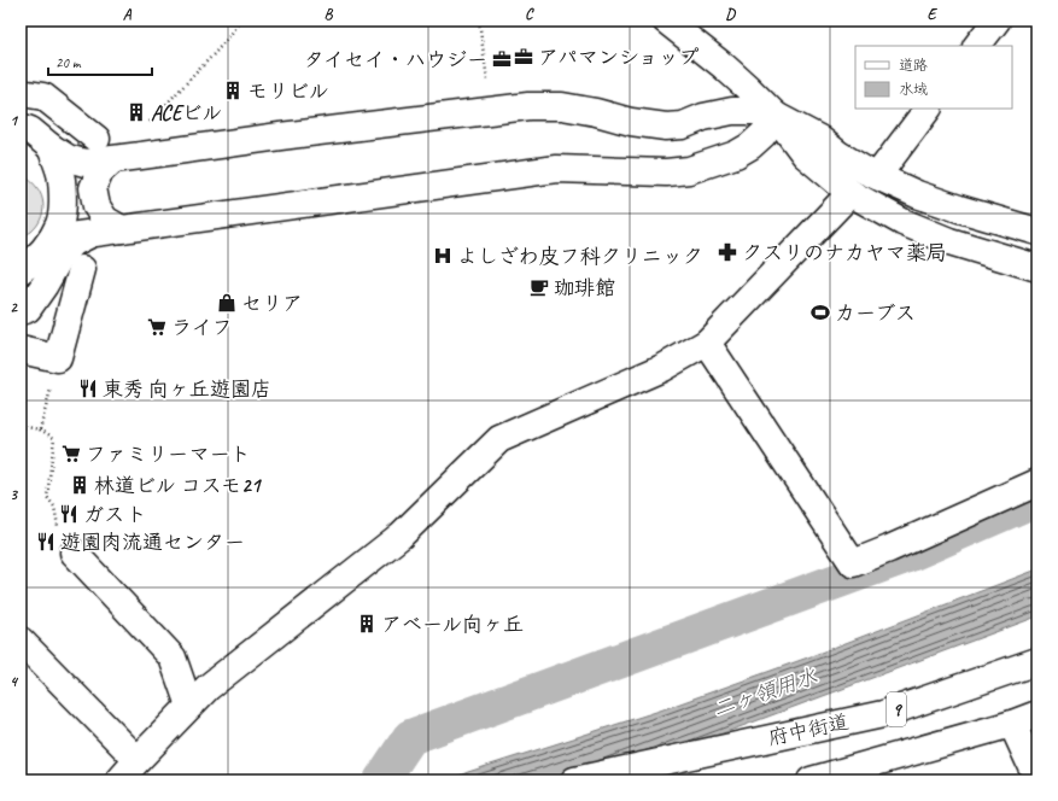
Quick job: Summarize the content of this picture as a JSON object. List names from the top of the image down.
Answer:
{
  "streets": {
    "street": ["9", "府中街道"]
  },
  "water": ["二ヶ領用水"],
  "places": {
    "office": ["アパマンショップ", "タイセイ・ハウジー"],
    "building": [
      "モリビル",
      "ACEビル",
      "林道ビル コスモ21",
      "アベール向ヶ丘"
    ],
    "pharmacy": ["クスリのナカヤマ薬局"],
    "hospital": ["よしざわ皮フ科クリニック"],
    "cafe": ["珈琲館"],
    "shop": ["セリア"],
    "sports": ["カーブス"],
    "supermarket": ["ライフ", "ファミリーマート"],
    "restaurant": ["東秀 向ヶ丘遊園店", "ガスト", "遊園肉流通センター"]
  },
  "legend": ["道路", "水域"],
  "scale_bar": "20 m",
  "grid": {
    "columns": [
      "A",
      "B",
      "C",
      "D",
      "E"
    ],
    "rows": [
      "1",
      "2",
      "3",
      "4"
    ]
  }
}
